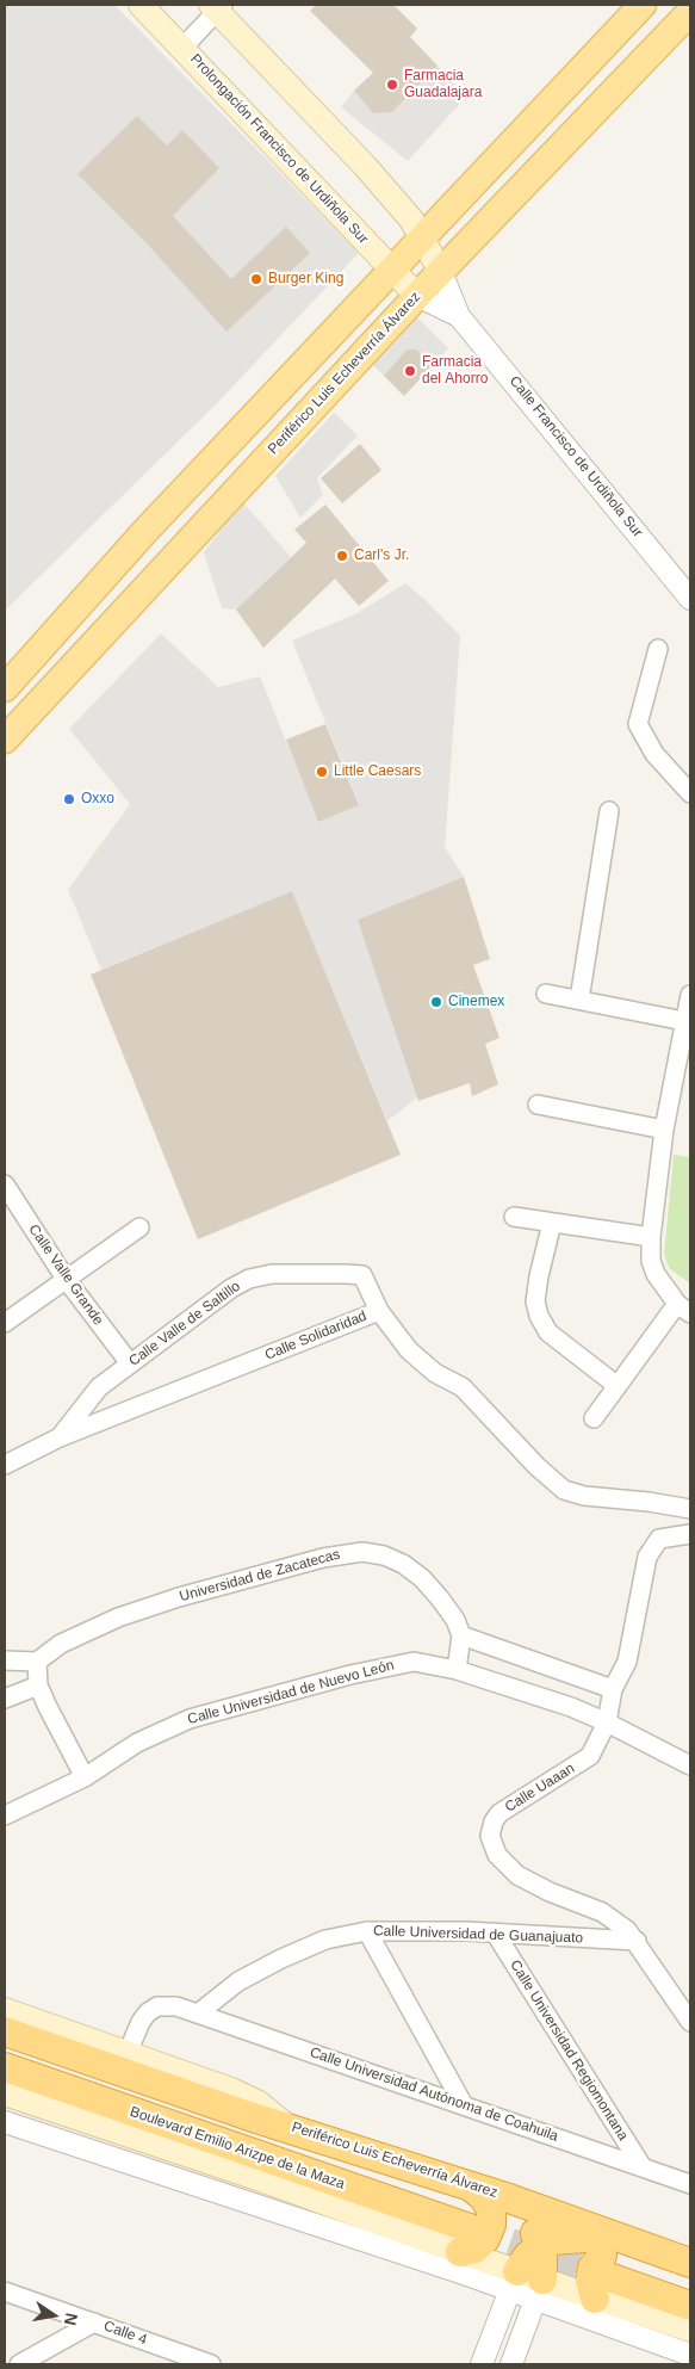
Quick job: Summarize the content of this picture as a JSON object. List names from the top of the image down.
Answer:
{
  "streets": {
    "highway": ["Periférico Luis Echeverría Álvarez", "Boulevard Emilio Arizpe de la Maza"],
    "main road": ["Prolongación Francisco de Urdiñola Sur"],
    "street": [
      "Calle Francisco de Urdiñola Sur",
      "Calle Valle Grande",
      "Calle Valle de Saltillo",
      "Calle Solidaridad",
      "Universidad de Zacatecas",
      "Calle Universidad de Nuevo León",
      "Calle Uaaan",
      "Calle Universidad de Guanajuato",
      "Calle Universidad Regiomontana",
      "Calle Universidad Autónoma de Coahuila",
      "Calle 4"
    ]
  },
  "crossings": [
    ["Prolongación Francisco de Urdiñola Sur", "Periférico Luis Echeverría Álvarez"],
    ["Prolongación Francisco de Urdiñola Sur", "Calle Francisco de Urdiñola Sur"],
    ["Periférico Luis Echeverría Álvarez", "Calle Francisco de Urdiñola Sur"],
    ["Periférico Luis Echeverría Álvarez", "Calle Universidad Autónoma de Coahuila"],
    ["Calle Valle Grande", "Calle Valle de Saltillo"],
    ["Calle Valle de Saltillo", "Calle Solidaridad"],
    ["Calle Universidad de Nuevo León", "Calle Uaaan"],
    ["Calle Uaaan", "Calle Universidad de Guanajuato"],
    ["Calle Universidad de Guanajuato", "Calle Universidad Regiomontana"],
    ["Calle Universidad de Guanajuato", "Calle Universidad Autónoma de Coahuila"],
    ["Calle Universidad Regiomontana", "Calle Universidad Autónoma de Coahuila"]
  ],
  "places": [
    "Farmacia Guadalajara",
    "Burger King",
    "Farmacia del Ahorro",
    "Carl's Jr.",
    "Little Caesars",
    "Oxxo",
    "Cinemex"
  ],
  "north": "right"
}
